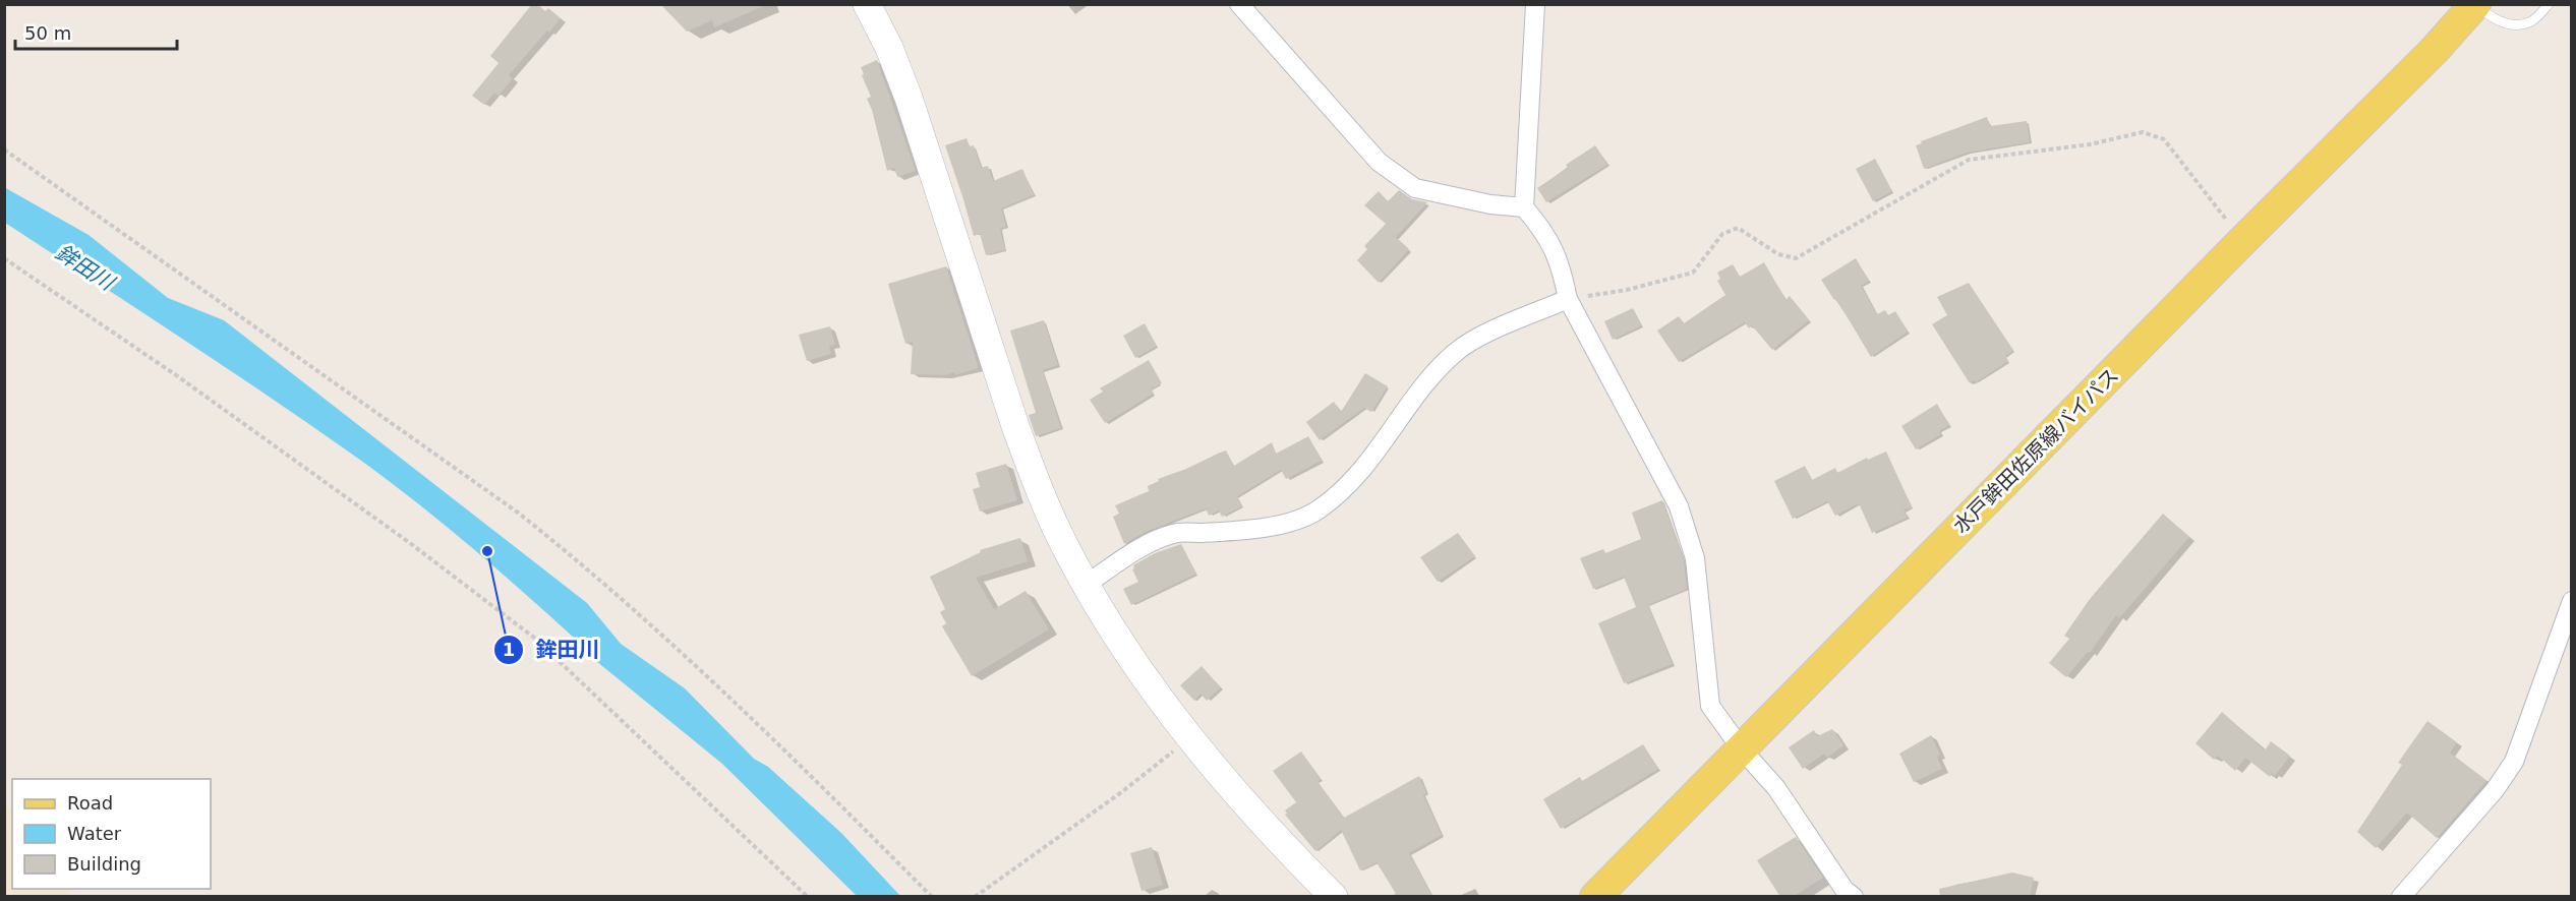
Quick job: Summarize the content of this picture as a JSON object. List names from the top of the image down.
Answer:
{
  "streets": {
    "main road": ["水戸鉾田佐原線バイパス"]
  },
  "water": ["鉾田川"],
  "places": ["鉾田川"],
  "legend": ["Road", "Water", "Building"],
  "scale_bar": "50 m"
}
